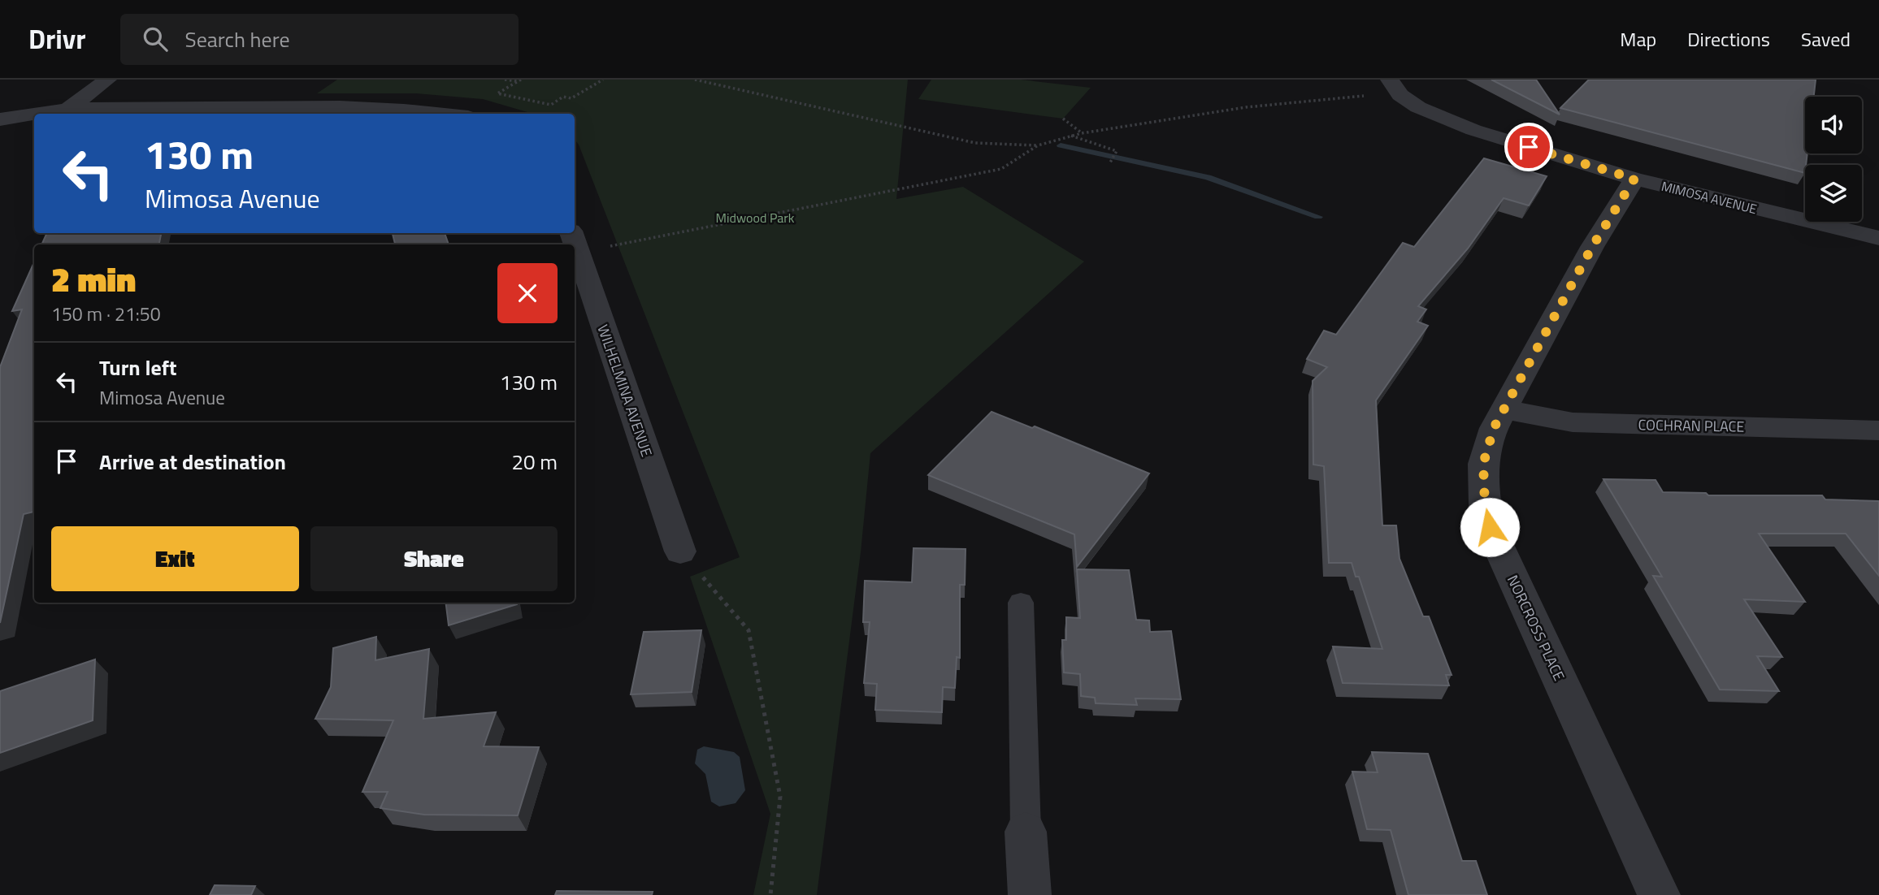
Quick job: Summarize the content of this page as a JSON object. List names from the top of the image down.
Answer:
{
  "streets": {
    "street": [
      "MIMOSA AVENUE",
      "WILHELMINA AVENUE",
      "COCHRAN PLACE",
      "NORCROSS PLACE"
    ]
  },
  "crossings": [
    ["MIMOSA AVENUE", "NORCROSS PLACE"],
    ["COCHRAN PLACE", "NORCROSS PLACE"]
  ],
  "parks": ["Midwood Park"],
  "page": {
    "header": "Drivr",
    "search": "Search here",
    "nav": ["Map", "Directions", "Saved"],
    "turn": ["130 m", "Mimosa Avenue"],
    "heading": ["2 min", "150 m · 21:50"],
    "list": [
      {
        "name": "Turn left",
        "note": "Mimosa Avenue",
        "value": "130 m"
      },
      {
        "name": "Arrive at destination",
        "value": "20 m"
      }
    ],
    "buttons": ["Exit", "Share"]
  }
}
